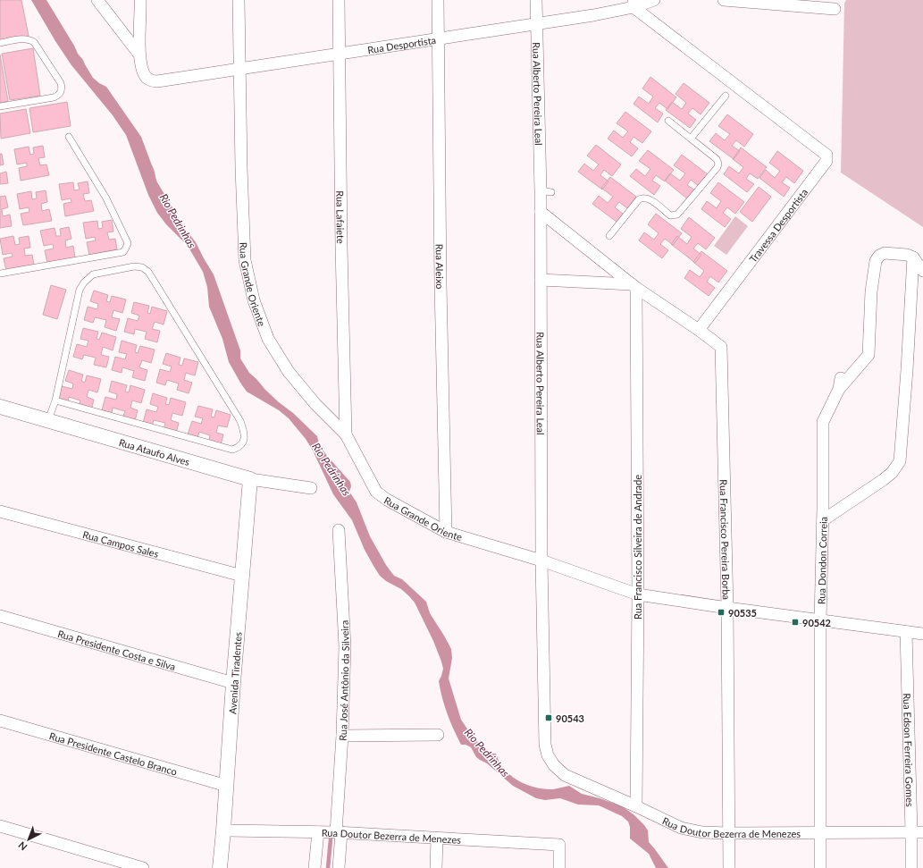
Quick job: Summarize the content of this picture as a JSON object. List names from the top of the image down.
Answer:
{
  "streets": {
    "street": [
      "Rua Desportista",
      "Rua Alberto Pereira Leal",
      "Rua Lafaiete",
      "Travessa Desportista",
      "Rua Aleixo",
      "Rua Grande Oriente",
      "Rua Ataufo Alves",
      "Rua Francisco Pereira Borba",
      "Rua Campos Sales",
      "Rua Francisco Silveira de Andrade",
      "Rua Dondon Correia",
      "Rua Presidente Costa e Silva",
      "Avenida Tiradentes",
      "Rua José Antônio da Silveira",
      "Rua Edson Ferreira Gomes",
      "Rua Presidente Castelo Branco",
      "Rua Doutor Bezerra de Menezes"
    ]
  },
  "crossings": [
    ["Rua Desportista", "Rua Alberto Pereira Leal"],
    ["Rua Desportista", "Rua Lafaiete"],
    ["Rua Desportista", "Travessa Desportista"],
    ["Rua Desportista", "Rua Aleixo"],
    ["Rua Desportista", "Rua Grande Oriente"],
    ["Rua Alberto Pereira Leal", "Rua Grande Oriente"],
    ["Rua Alberto Pereira Leal", "Rua Doutor Bezerra de Menezes"],
    ["Rua Lafaiete", "Rua Grande Oriente"],
    ["Travessa Desportista", "Rua Francisco Pereira Borba"],
    ["Rua Aleixo", "Rua Grande Oriente"],
    ["Rua Grande Oriente", "Rua Francisco Pereira Borba"],
    ["Rua Grande Oriente", "Rua Francisco Silveira de Andrade"],
    ["Rua Grande Oriente", "Rua Dondon Correia"],
    ["Rua Grande Oriente", "Rua Edson Ferreira Gomes"],
    ["Rua Ataufo Alves", "Avenida Tiradentes"],
    ["Rua Francisco Pereira Borba", "Rua Doutor Bezerra de Menezes"],
    ["Rua Campos Sales", "Avenida Tiradentes"],
    ["Rua Francisco Silveira de Andrade", "Rua Doutor Bezerra de Menezes"],
    ["Rua Dondon Correia", "Rua Doutor Bezerra de Menezes"],
    ["Rua Presidente Costa e Silva", "Avenida Tiradentes"],
    ["Avenida Tiradentes", "Rua Presidente Castelo Branco"],
    ["Avenida Tiradentes", "Rua Doutor Bezerra de Menezes"],
    ["Rua José Antônio da Silveira", "Rua Doutor Bezerra de Menezes"],
    ["Rua Edson Ferreira Gomes", "Rua Doutor Bezerra de Menezes"]
  ],
  "water": ["Rio Pedrinhas"],
  "places": {
    "transit": ["90535", "90542", "90543"]
  },
  "north": "bottom left"
}
